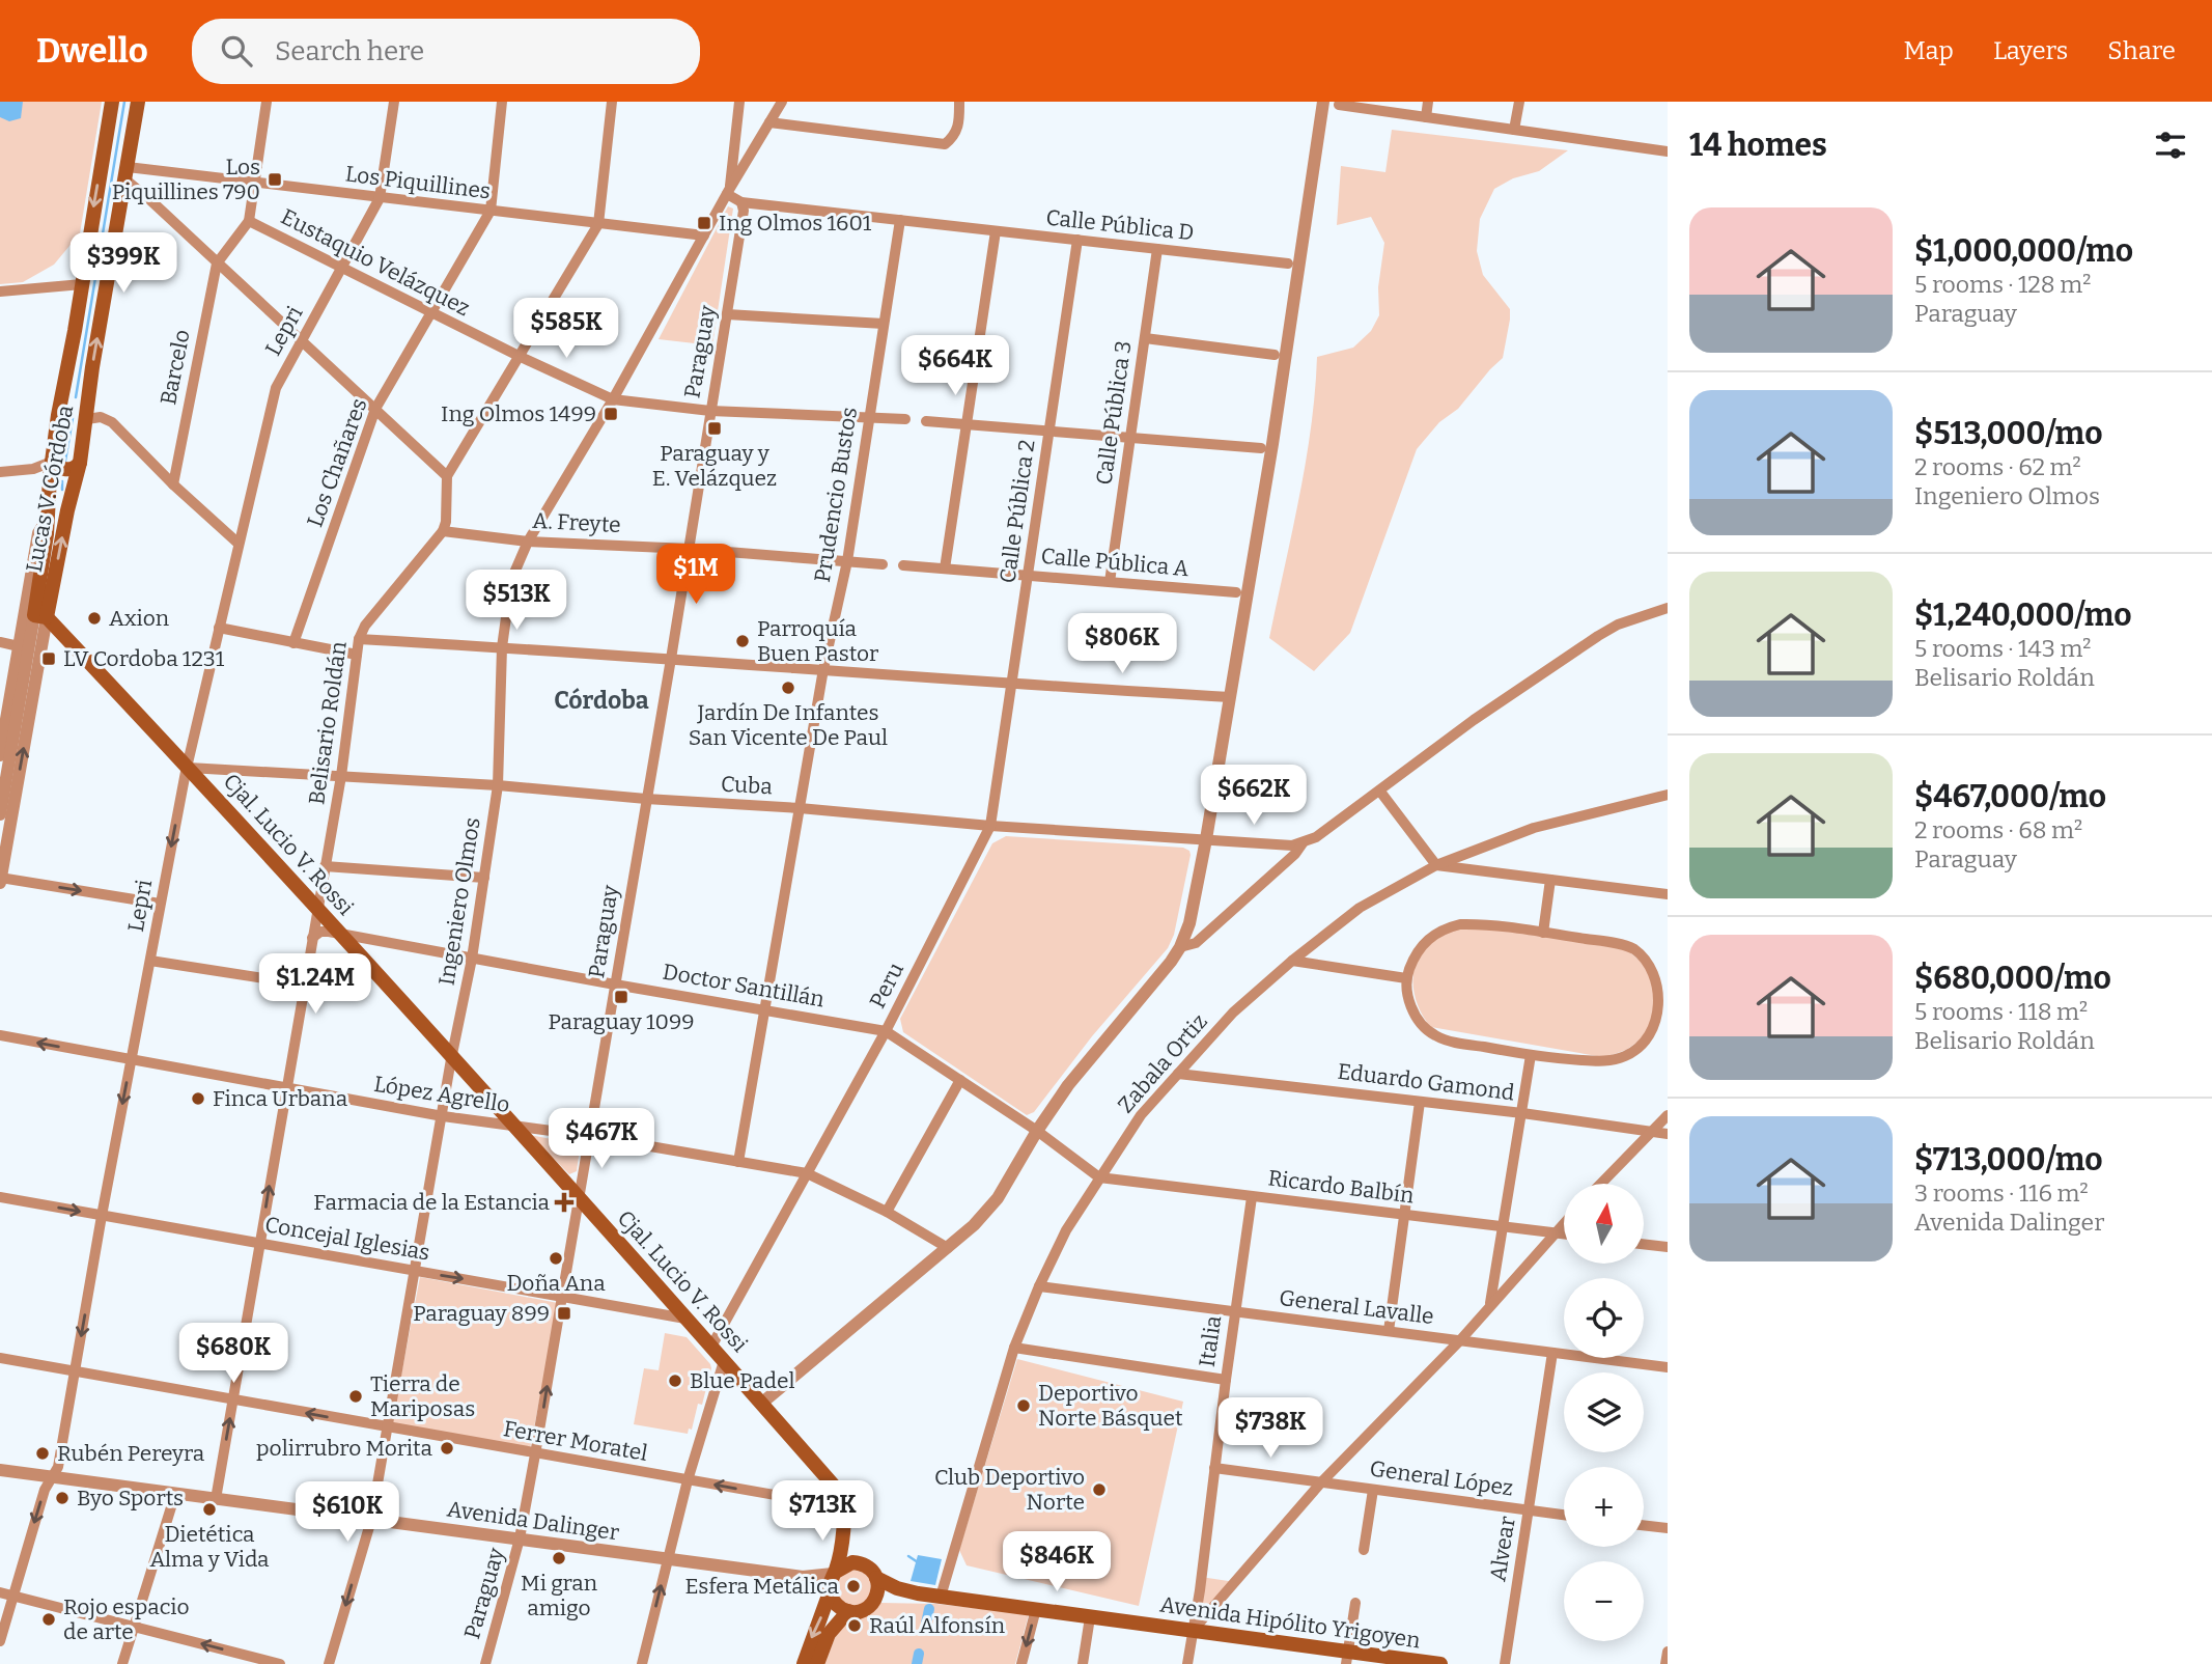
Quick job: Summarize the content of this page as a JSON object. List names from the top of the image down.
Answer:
{
  "streets": {
    "main road": ["Lucas V. Córdoba", "Cjal. Lucio V. Rossi", "Avenida Hipólito Yrigoyen"],
    "street": [
      "Los Piquillines",
      "Calle Pública D",
      "Eustaquio Velázquez",
      "Lepri",
      "Paraguay",
      "Barcelo",
      "Calle Pública 3",
      "Los Chañares",
      "Prudencio Bustos",
      "Calle Pública 2",
      "A. Freyte",
      "Calle Pública A",
      "Belisario Roldán",
      "Cuba",
      "Ingeniero Olmos",
      "Doctor Santillán",
      "Peru",
      "Zabala Ortiz",
      "Eduardo Gamond",
      "López Agrello",
      "Ricardo Balbín",
      "Concejal Iglesias",
      "General Lavalle",
      "Italia",
      "Ferrer Moratel",
      "General López",
      "Avenida Dalinger",
      "Alvear"
    ]
  },
  "crossings": [
    ["Los Piquillines", "Lepri"],
    ["Los Piquillines", "Barcelo"],
    ["Los Piquillines", "Los Chañares"],
    ["Los Piquillines", "Lucas V. Córdoba"],
    ["Los Piquillines", "Ingeniero Olmos"],
    ["Calle Pública D", "Paraguay"],
    ["Calle Pública D", "Calle Pública 3"],
    ["Calle Pública D", "Prudencio Bustos"],
    ["Calle Pública D", "Calle Pública 2"],
    ["Eustaquio Velázquez", "Lepri"],
    ["Eustaquio Velázquez", "Paraguay"],
    ["Eustaquio Velázquez", "Barcelo"],
    ["Eustaquio Velázquez", "Los Chañares"],
    ["Eustaquio Velázquez", "Prudencio Bustos"],
    ["Eustaquio Velázquez", "Ingeniero Olmos"],
    ["Lepri", "Cuba"],
    ["Lepri", "Cjal. Lucio V. Rossi"],
    ["Lepri", "López Agrello"],
    ["Lepri", "Concejal Iglesias"],
    ["Lepri", "Ferrer Moratel"],
    ["Lepri", "Avenida Dalinger"],
    ["Paraguay", "A. Freyte"],
    ["Paraguay", "Cuba"],
    ["Paraguay", "Cjal. Lucio V. Rossi"],
    ["Paraguay", "Doctor Santillán"],
    ["Paraguay", "López Agrello"],
    ["Paraguay", "Concejal Iglesias"],
    ["Paraguay", "Ferrer Moratel"],
    ["Paraguay", "Avenida Dalinger"],
    ["Calle Pública 3", "Calle Pública A"],
    ["Lucas V. Córdoba", "Cjal. Lucio V. Rossi"],
    ["Prudencio Bustos", "A. Freyte"],
    ["Prudencio Bustos", "Cuba"],
    ["Prudencio Bustos", "Doctor Santillán"],
    ["Prudencio Bustos", "López Agrello"],
    ["Calle Pública 2", "Calle Pública A"],
    ["Calle Pública 2", "Peru"],
    ["A. Freyte", "Belisario Roldán"],
    ["A. Freyte", "Ingeniero Olmos"],
    ["Belisario Roldán", "Cuba"],
    ["Belisario Roldán", "Cjal. Lucio V. Rossi"],
    ["Belisario Roldán", "Doctor Santillán"],
    ["Belisario Roldán", "López Agrello"],
    ["Belisario Roldán", "Concejal Iglesias"],
    ["Belisario Roldán", "Ferrer Moratel"],
    ["Belisario Roldán", "Avenida Dalinger"],
    ["Cuba", "Cjal. Lucio V. Rossi"],
    ["Cuba", "Ingeniero Olmos"],
    ["Cuba", "Peru"],
    ["Cjal. Lucio V. Rossi", "Ingeniero Olmos"],
    ["Cjal. Lucio V. Rossi", "Doctor Santillán"],
    ["Cjal. Lucio V. Rossi", "Peru"],
    ["Cjal. Lucio V. Rossi", "López Agrello"],
    ["Cjal. Lucio V. Rossi", "Concejal Iglesias"],
    ["Cjal. Lucio V. Rossi", "Ferrer Moratel"],
    ["Ingeniero Olmos", "Doctor Santillán"],
    ["Ingeniero Olmos", "López Agrello"],
    ["Ingeniero Olmos", "Concejal Iglesias"],
    ["Ingeniero Olmos", "Ferrer Moratel"],
    ["Ingeniero Olmos", "Avenida Dalinger"],
    ["Doctor Santillán", "Peru"],
    ["Doctor Santillán", "Zabala Ortiz"],
    ["Doctor Santillán", "Ricardo Balbín"],
    ["Peru", "López Agrello"],
    ["Zabala Ortiz", "Eduardo Gamond"],
    ["Zabala Ortiz", "Ricardo Balbín"],
    ["Zabala Ortiz", "General Lavalle"],
    ["Zabala Ortiz", "Avenida Hipólito Yrigoyen"],
    ["Ricardo Balbín", "Italia"],
    ["General Lavalle", "Italia"],
    ["General Lavalle", "Alvear"],
    ["Italia", "General López"],
    ["Italia", "Avenida Hipólito Yrigoyen"],
    ["General López", "Alvear"],
    ["Avenida Dalinger", "Avenida Hipólito Yrigoyen"]
  ],
  "one_way": ["Lepri", "Concejal Iglesias", "Ferrer Moratel"],
  "districts": ["Córdoba"],
  "places": {
    "transit": [
      "Los Piquillines 790",
      "Ing Olmos 1601",
      "Ing Olmos 1499",
      "Paraguay y E. Velázquez",
      "LV Cordoba 1231",
      "Paraguay 1099",
      "Paraguay 899"
    ],
    "other": [
      "Axion",
      "Parroquía Buen Pastor",
      "Jardín De Infantes San Vicente De Paul",
      "Finca Urbana",
      "Doña Ana",
      "Blue Padel",
      "Tierra de Mariposas",
      "Deportivo Norte Básquet",
      "polirrubro Morita",
      "Rubén Pereyra",
      "Club Deportivo Norte",
      "Byo Sports",
      "Dietética Alma y Vida",
      "Mi gran amigo",
      "Esfera Metálica",
      "Rojo espacio de arte",
      "Raúl Alfonsín"
    ],
    "health": ["Farmacia de la Estancia"]
  },
  "north": "top",
  "page": {
    "header": "Dwello",
    "search": "Search here",
    "nav": ["Map", "Layers", "Share"],
    "heading": "14 homes",
    "list": [
      {
        "name": "$1,000,000/mo",
        "note": "5 rooms · 128 m² · Paraguay"
      },
      {
        "name": "$513,000/mo",
        "note": "2 rooms · 62 m² · Ingeniero Olmos"
      },
      {
        "name": "$1,240,000/mo",
        "note": "5 rooms · 143 m² · Belisario Roldán"
      },
      {
        "name": "$467,000/mo",
        "note": "2 rooms · 68 m² · Paraguay"
      },
      {
        "name": "$680,000/mo",
        "note": "5 rooms · 118 m² · Belisario Roldán"
      },
      {
        "name": "$713,000/mo",
        "note": "3 rooms · 116 m² · Avenida Dalinger"
      }
    ],
    "price": [
      "$399K",
      "$585K",
      "$664K",
      "$1M",
      "$513K",
      "$806K",
      "$662K",
      "$1.24M",
      "$467K",
      "$680K",
      "$738K",
      "$713K",
      "$610K",
      "$846K"
    ],
    "map_buttons": ["+", "−"]
  }
}
